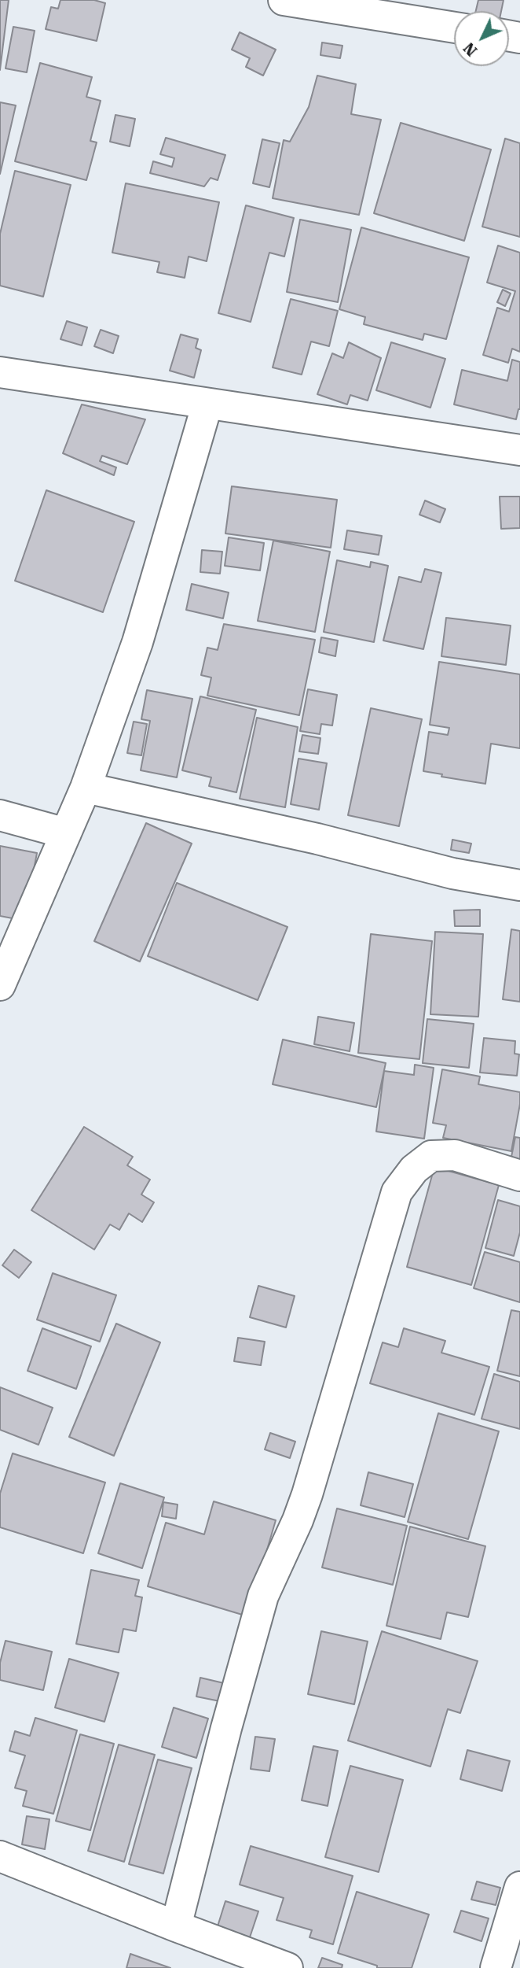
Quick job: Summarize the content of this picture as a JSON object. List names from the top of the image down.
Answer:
{
  "north": "bottom left"
}
